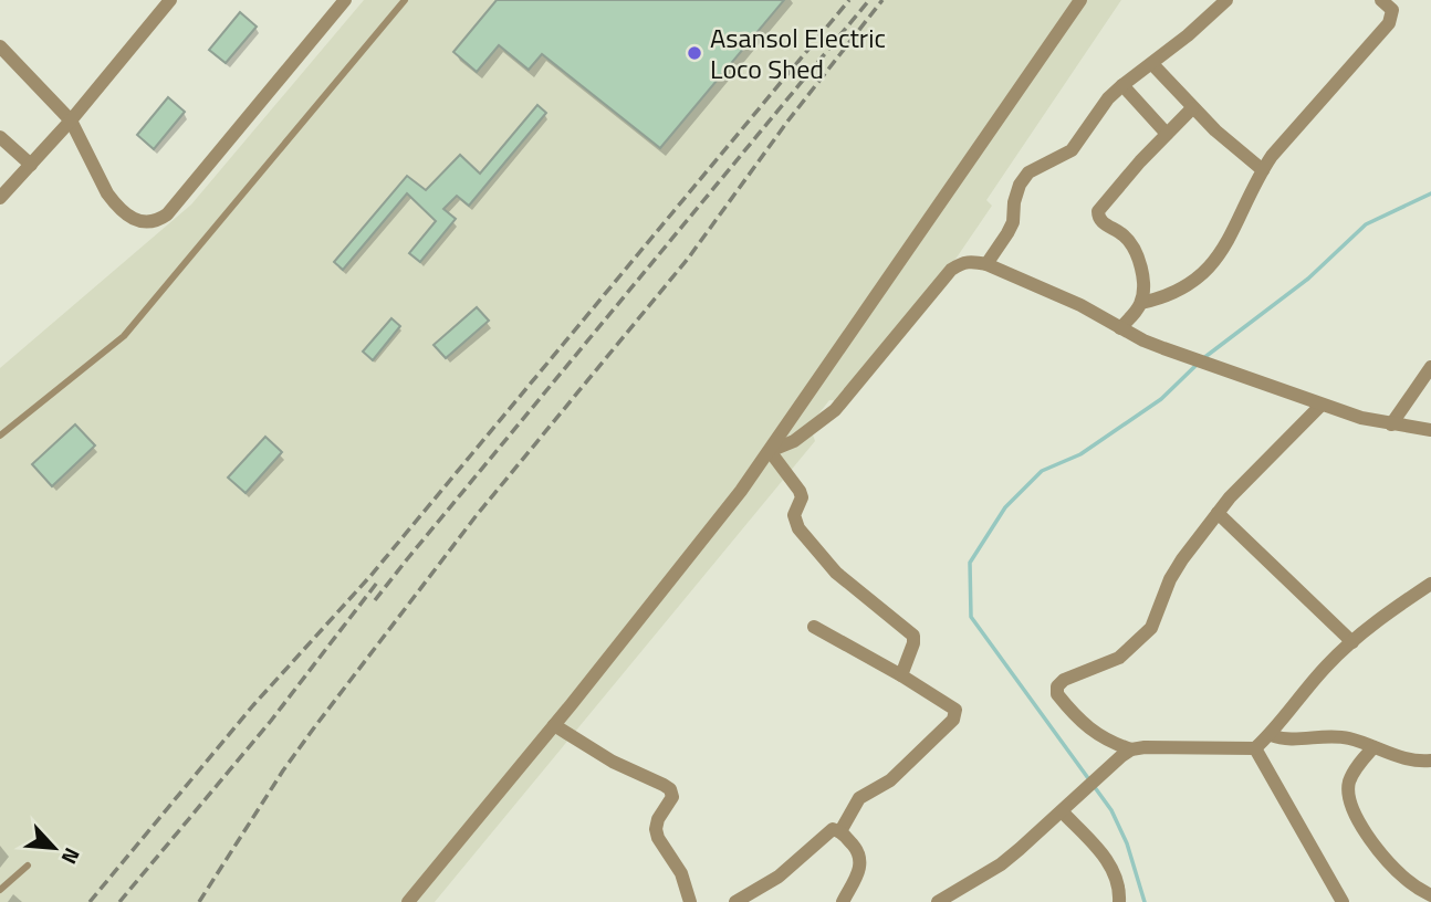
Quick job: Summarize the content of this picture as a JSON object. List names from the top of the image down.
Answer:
{
  "places": ["Asansol Electric Loco Shed"],
  "north": "bottom right"
}
